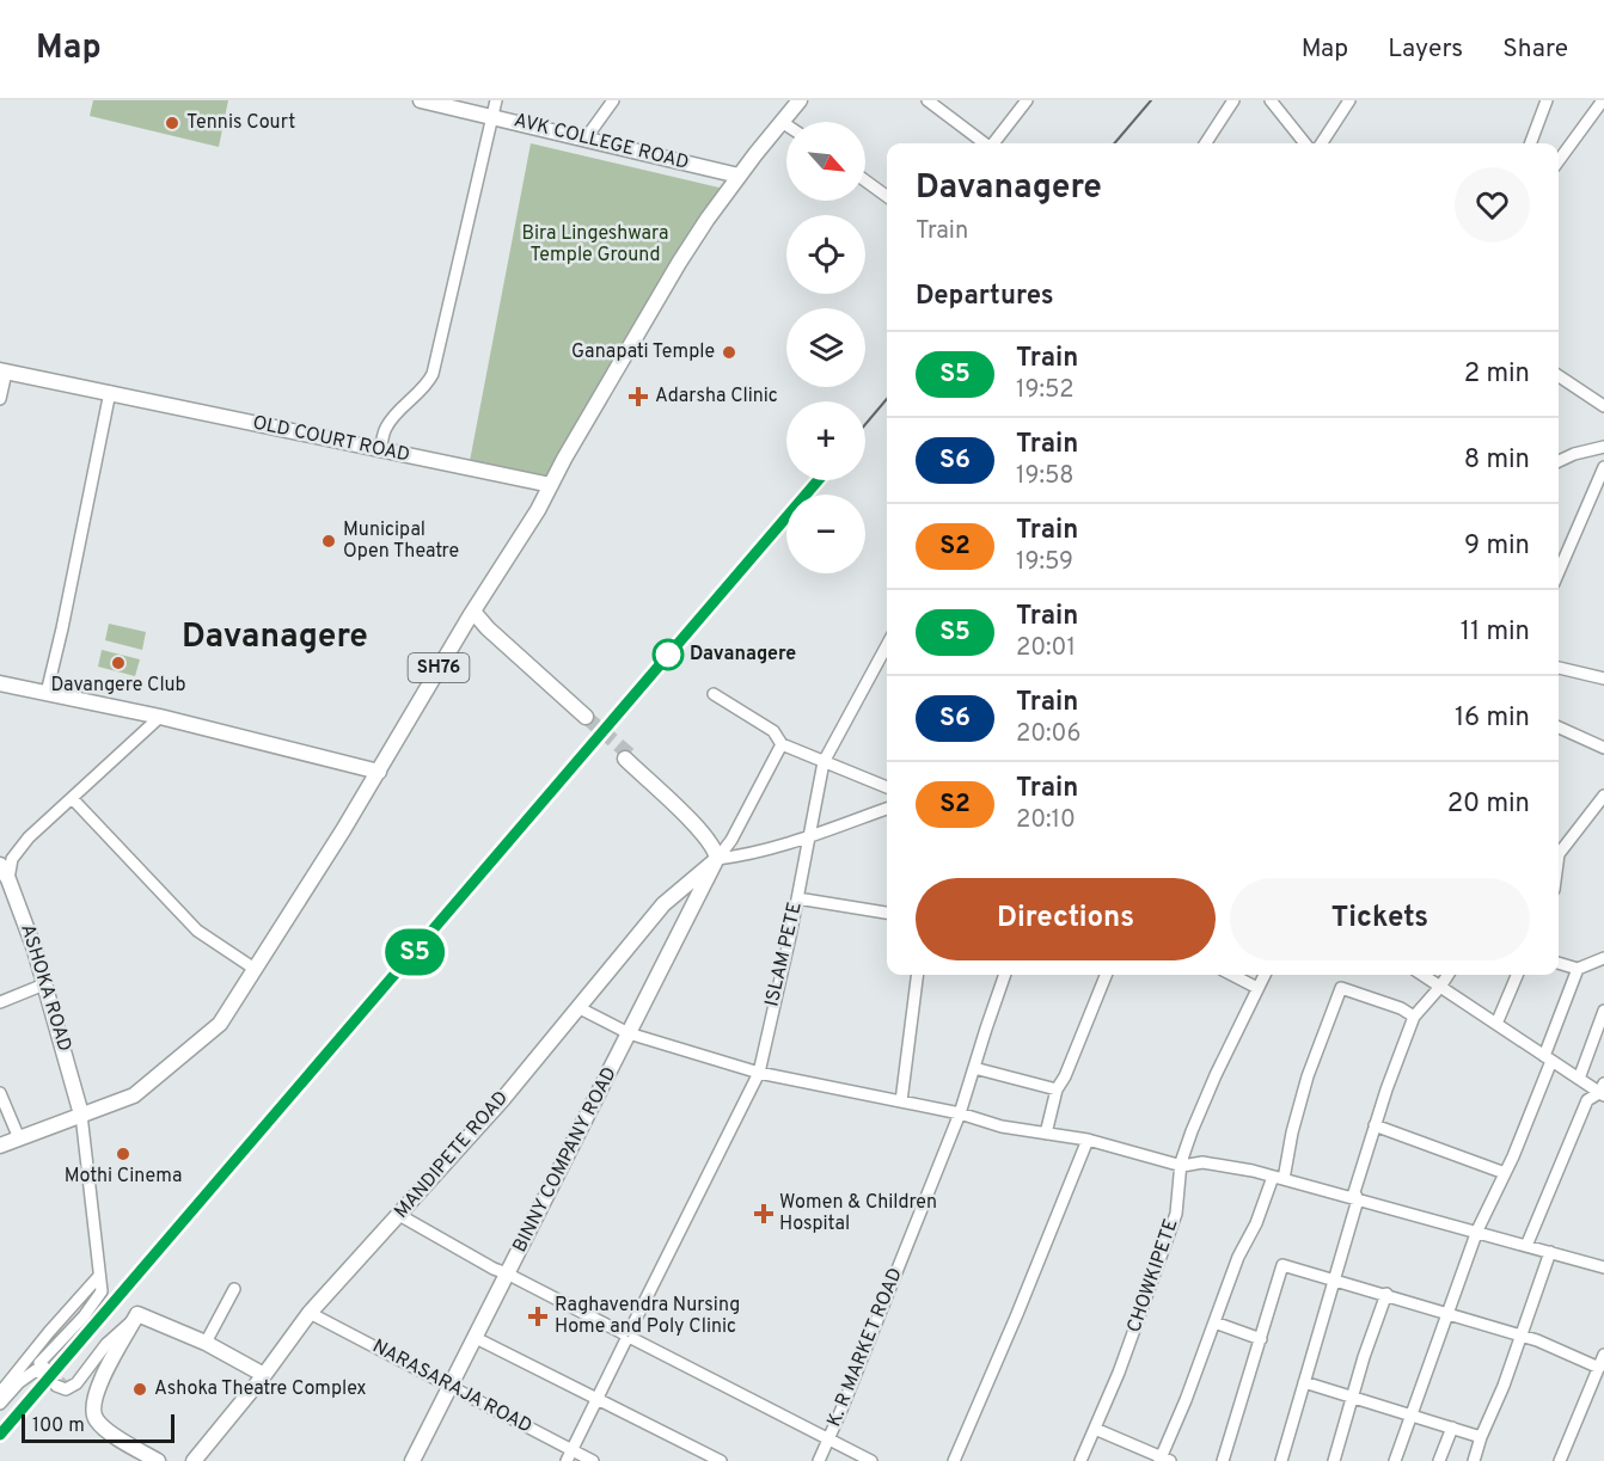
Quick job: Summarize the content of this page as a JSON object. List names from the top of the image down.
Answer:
{
  "streets": {
    "main road": [
      "AVK COLLEGE ROAD",
      "OLD COURT ROAD",
      "SH76",
      "ASHOKA ROAD",
      "MANDIPETE ROAD",
      "BINNY COMPANY ROAD"
    ],
    "street": [
      "ISLAM PETE",
      "CHOWKIPETE",
      "K. R MARKET ROAD",
      "NARASARAJA ROAD"
    ]
  },
  "crossings": [
    ["AVK COLLEGE ROAD", "SH76"],
    ["OLD COURT ROAD", "SH76"],
    ["SH76", "ASHOKA ROAD"],
    ["ISLAM PETE", "NARASARAJA ROAD"],
    ["MANDIPETE ROAD", "BINNY COMPANY ROAD"],
    ["MANDIPETE ROAD", "NARASARAJA ROAD"],
    ["BINNY COMPANY ROAD", "NARASARAJA ROAD"]
  ],
  "districts": ["Davanagere"],
  "parks": ["Bira Lingeshwara Temple Ground"],
  "places": {
    "other": [
      "Tennis Court",
      "Ganapati Temple",
      "Municipal Open Theatre",
      "Davanagere",
      "Davangere Club",
      "Mothi Cinema",
      "Ashoka Theatre Complex"
    ],
    "health": ["Adarsha Clinic", "Women & Children Hospital", "Raghavendra Nursing Home and Poly Clinic"]
  },
  "scale_bar": "100 m",
  "north": "bottom right",
  "page": {
    "header": "Map",
    "nav": ["Map", "Layers", "Share"],
    "on_map": "S5",
    "map_buttons": ["+", "−"],
    "heading": [
      ["Davanagere", "Train"],
      "Departures"
    ],
    "list": [
      {
        "mark": "S5",
        "name": "Train",
        "note": "19:52",
        "value": "2 min"
      },
      {
        "mark": "S6",
        "name": "Train",
        "note": "19:58",
        "value": "8 min"
      },
      {
        "mark": "S2",
        "name": "Train",
        "note": "19:59",
        "value": "9 min"
      },
      {
        "mark": "S5",
        "name": "Train",
        "note": "20:01",
        "value": "11 min"
      },
      {
        "mark": "S6",
        "name": "Train",
        "note": "20:06",
        "value": "16 min"
      },
      {
        "mark": "S2",
        "name": "Train",
        "note": "20:10",
        "value": "20 min"
      }
    ],
    "buttons": ["Directions", "Tickets"],
    "scale": "100 m"
  }
}
